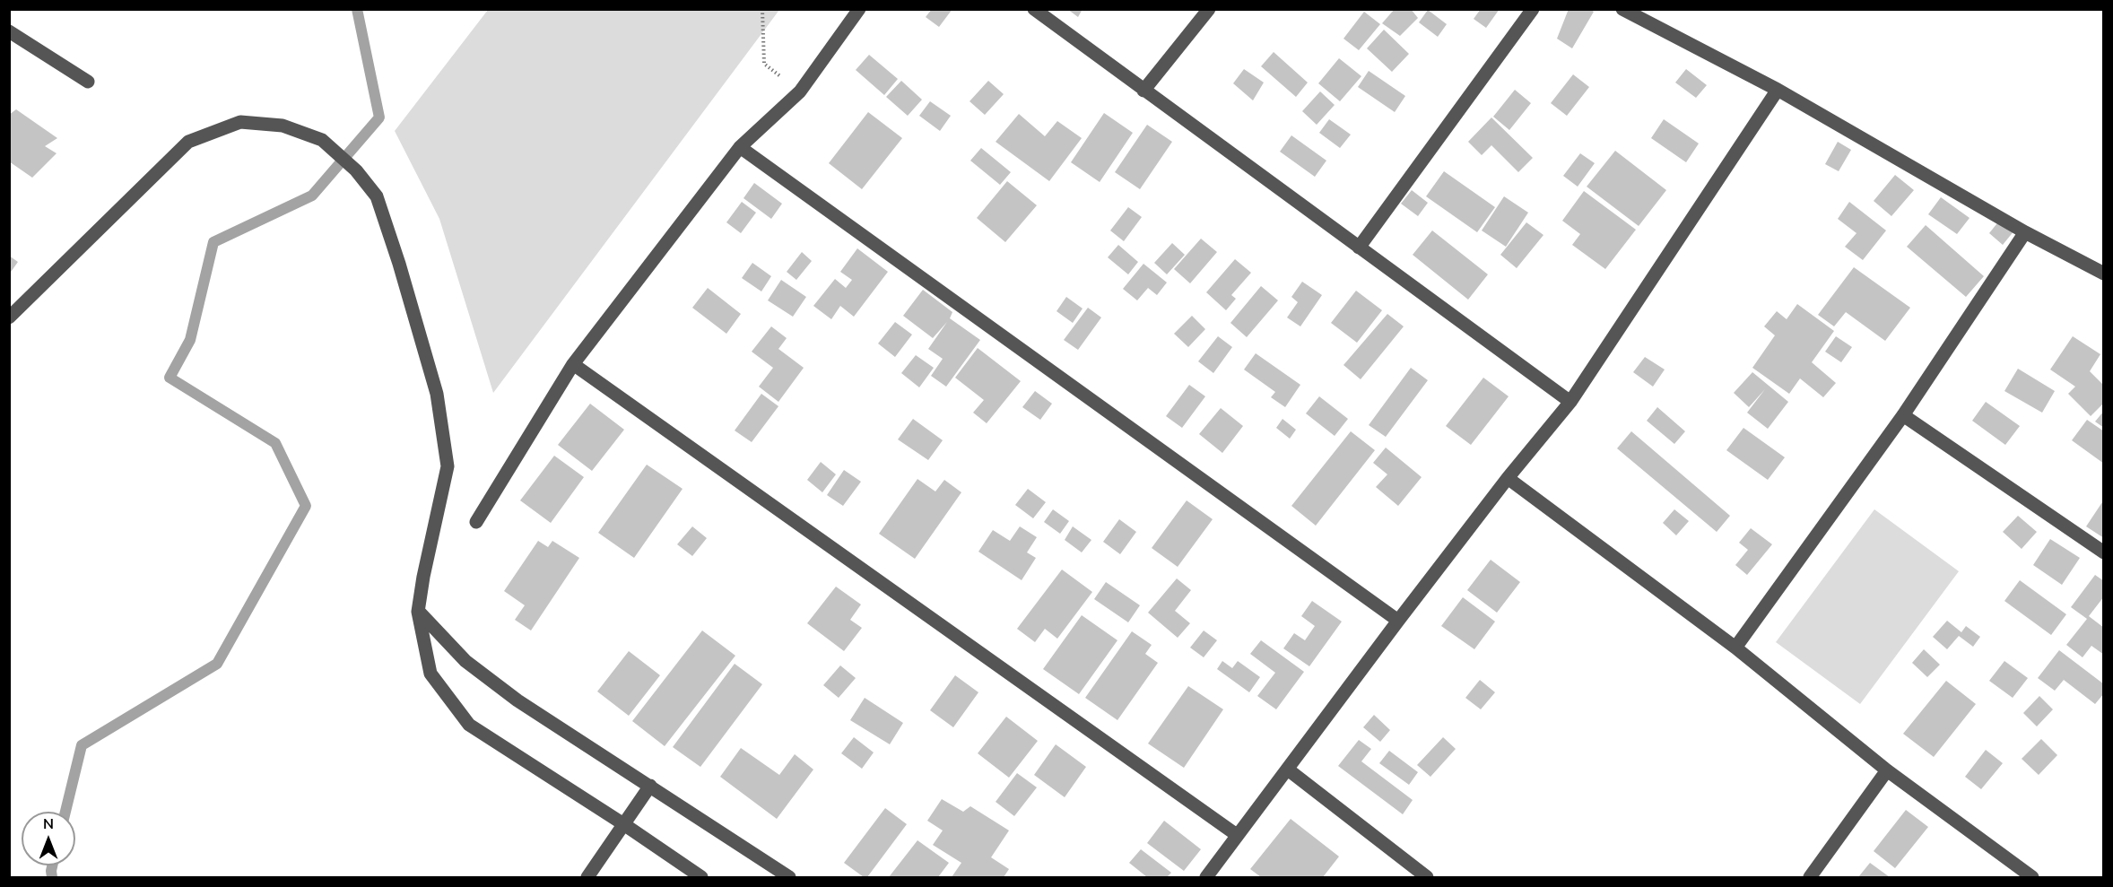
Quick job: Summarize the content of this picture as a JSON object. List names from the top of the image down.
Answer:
{
  "north": "top"
}
